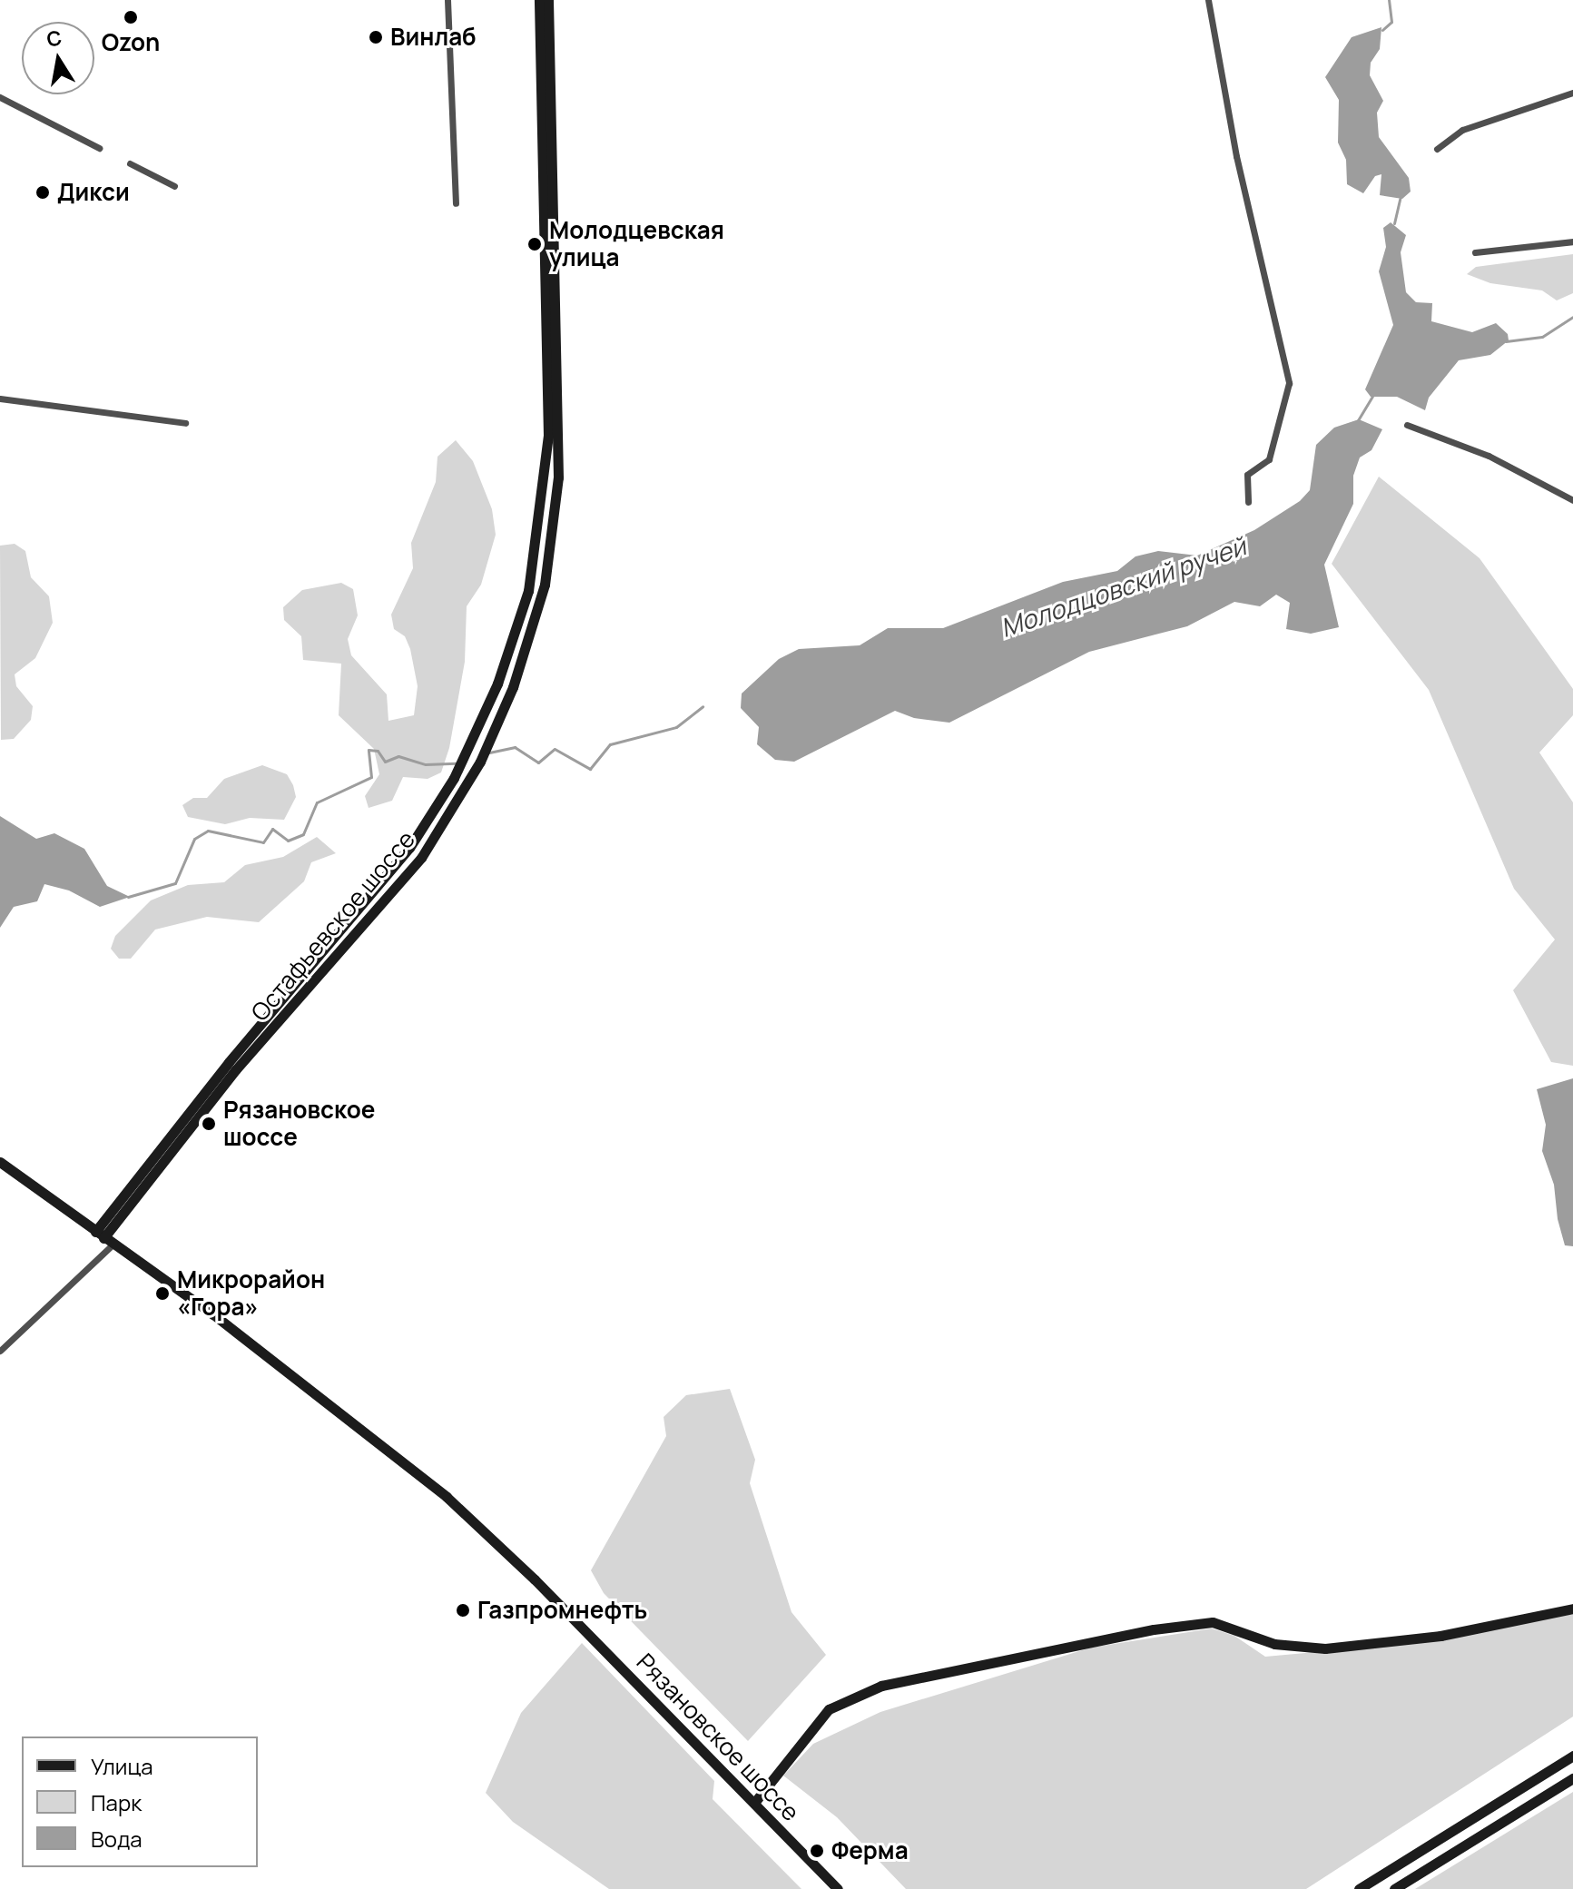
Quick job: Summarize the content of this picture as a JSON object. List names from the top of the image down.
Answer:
{
  "streets": {
    "main road": ["Остафьевское шоссе", "Рязановское шоссе"]
  },
  "crossings": [
    ["Остафьевское шоссе", "Рязановское шоссе"]
  ],
  "water": ["Молодцовский ручей"],
  "places": [
    "Ozon",
    "Винлаб",
    "Дикси",
    "Молодцевская улица",
    "Рязановское шоссе",
    "Микрорайон «Гора»",
    "Газпромнефть",
    "Ферма"
  ],
  "legend": ["Улица", "Парк", "Вода"],
  "north": "top"
}
